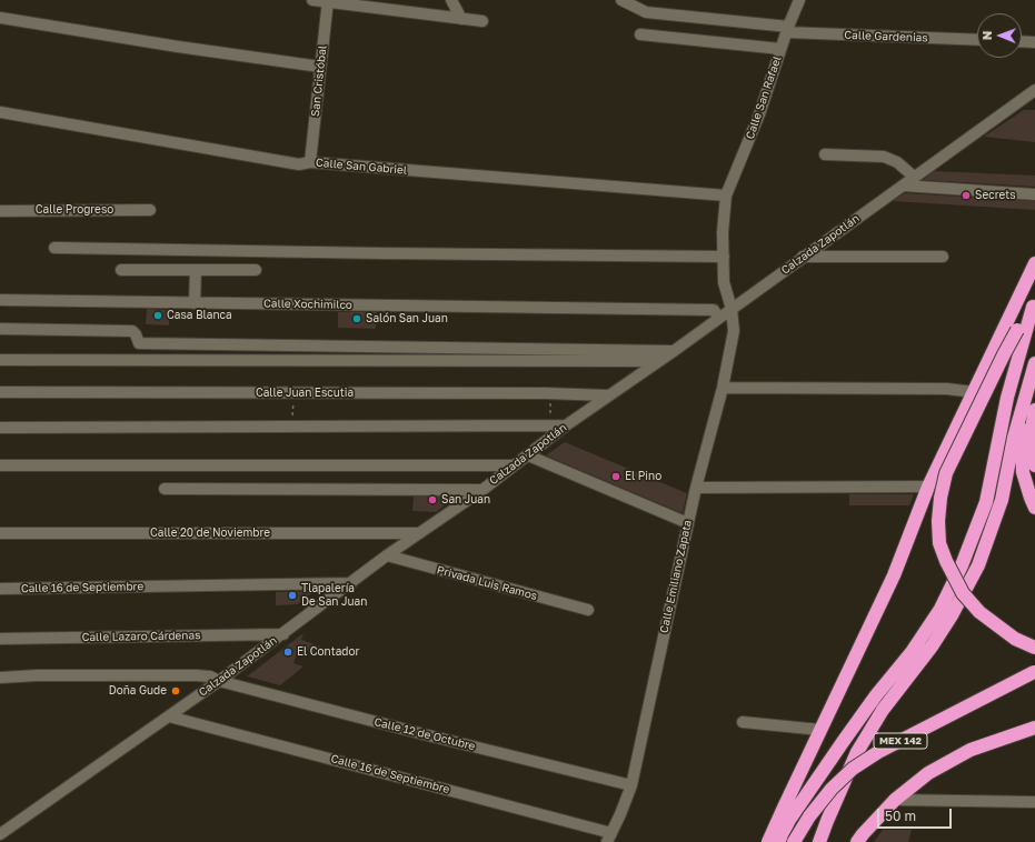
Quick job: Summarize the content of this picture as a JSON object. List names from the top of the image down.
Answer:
{
  "streets": {
    "highway": ["MEX 142"],
    "street": [
      "Calle Gardenias",
      "San Cristóbal",
      "Calle San Rafael",
      "Calle San Gabriel",
      "Calle Progreso",
      "Calzada Zapotlán",
      "Calle Xochimilco",
      "Calle Juan Escutia",
      "Calle 20 de Noviembre",
      "Calle Emiliano Zapata",
      "Privada Luis Ramos",
      "Calle 16 de Septiembre",
      "Calle Lazaro Cárdenas",
      "Calle 12 de Octubre"
    ]
  },
  "crossings": [
    ["Calle Gardenias", "Calle San Rafael"],
    ["San Cristóbal", "Calle San Gabriel"],
    ["Calle San Rafael", "Calle San Gabriel"],
    ["Calle San Rafael", "Calle Emiliano Zapata"],
    ["Calzada Zapotlán", "Calle Xochimilco"],
    ["Calzada Zapotlán", "Calle Juan Escutia"],
    ["Calzada Zapotlán", "Calle 20 de Noviembre"],
    ["Calzada Zapotlán", "Calle Emiliano Zapata"],
    ["Calzada Zapotlán", "Privada Luis Ramos"],
    ["Calzada Zapotlán", "Calle 16 de Septiembre"],
    ["Calzada Zapotlán", "Calle Lazaro Cárdenas"],
    ["Calzada Zapotlán", "Calle 12 de Octubre"],
    ["Calle Emiliano Zapata", "Calle 16 de Septiembre"],
    ["Calle Emiliano Zapata", "Calle 12 de Octubre"]
  ],
  "places": [
    "Secrets",
    "Casa Blanca",
    "Salón San Juan",
    "El Pino",
    "San Juan",
    "Tlapalería De San Juan",
    "El Contador",
    "Doña Gude"
  ],
  "scale_bar": "50 m",
  "north": "left"
}
